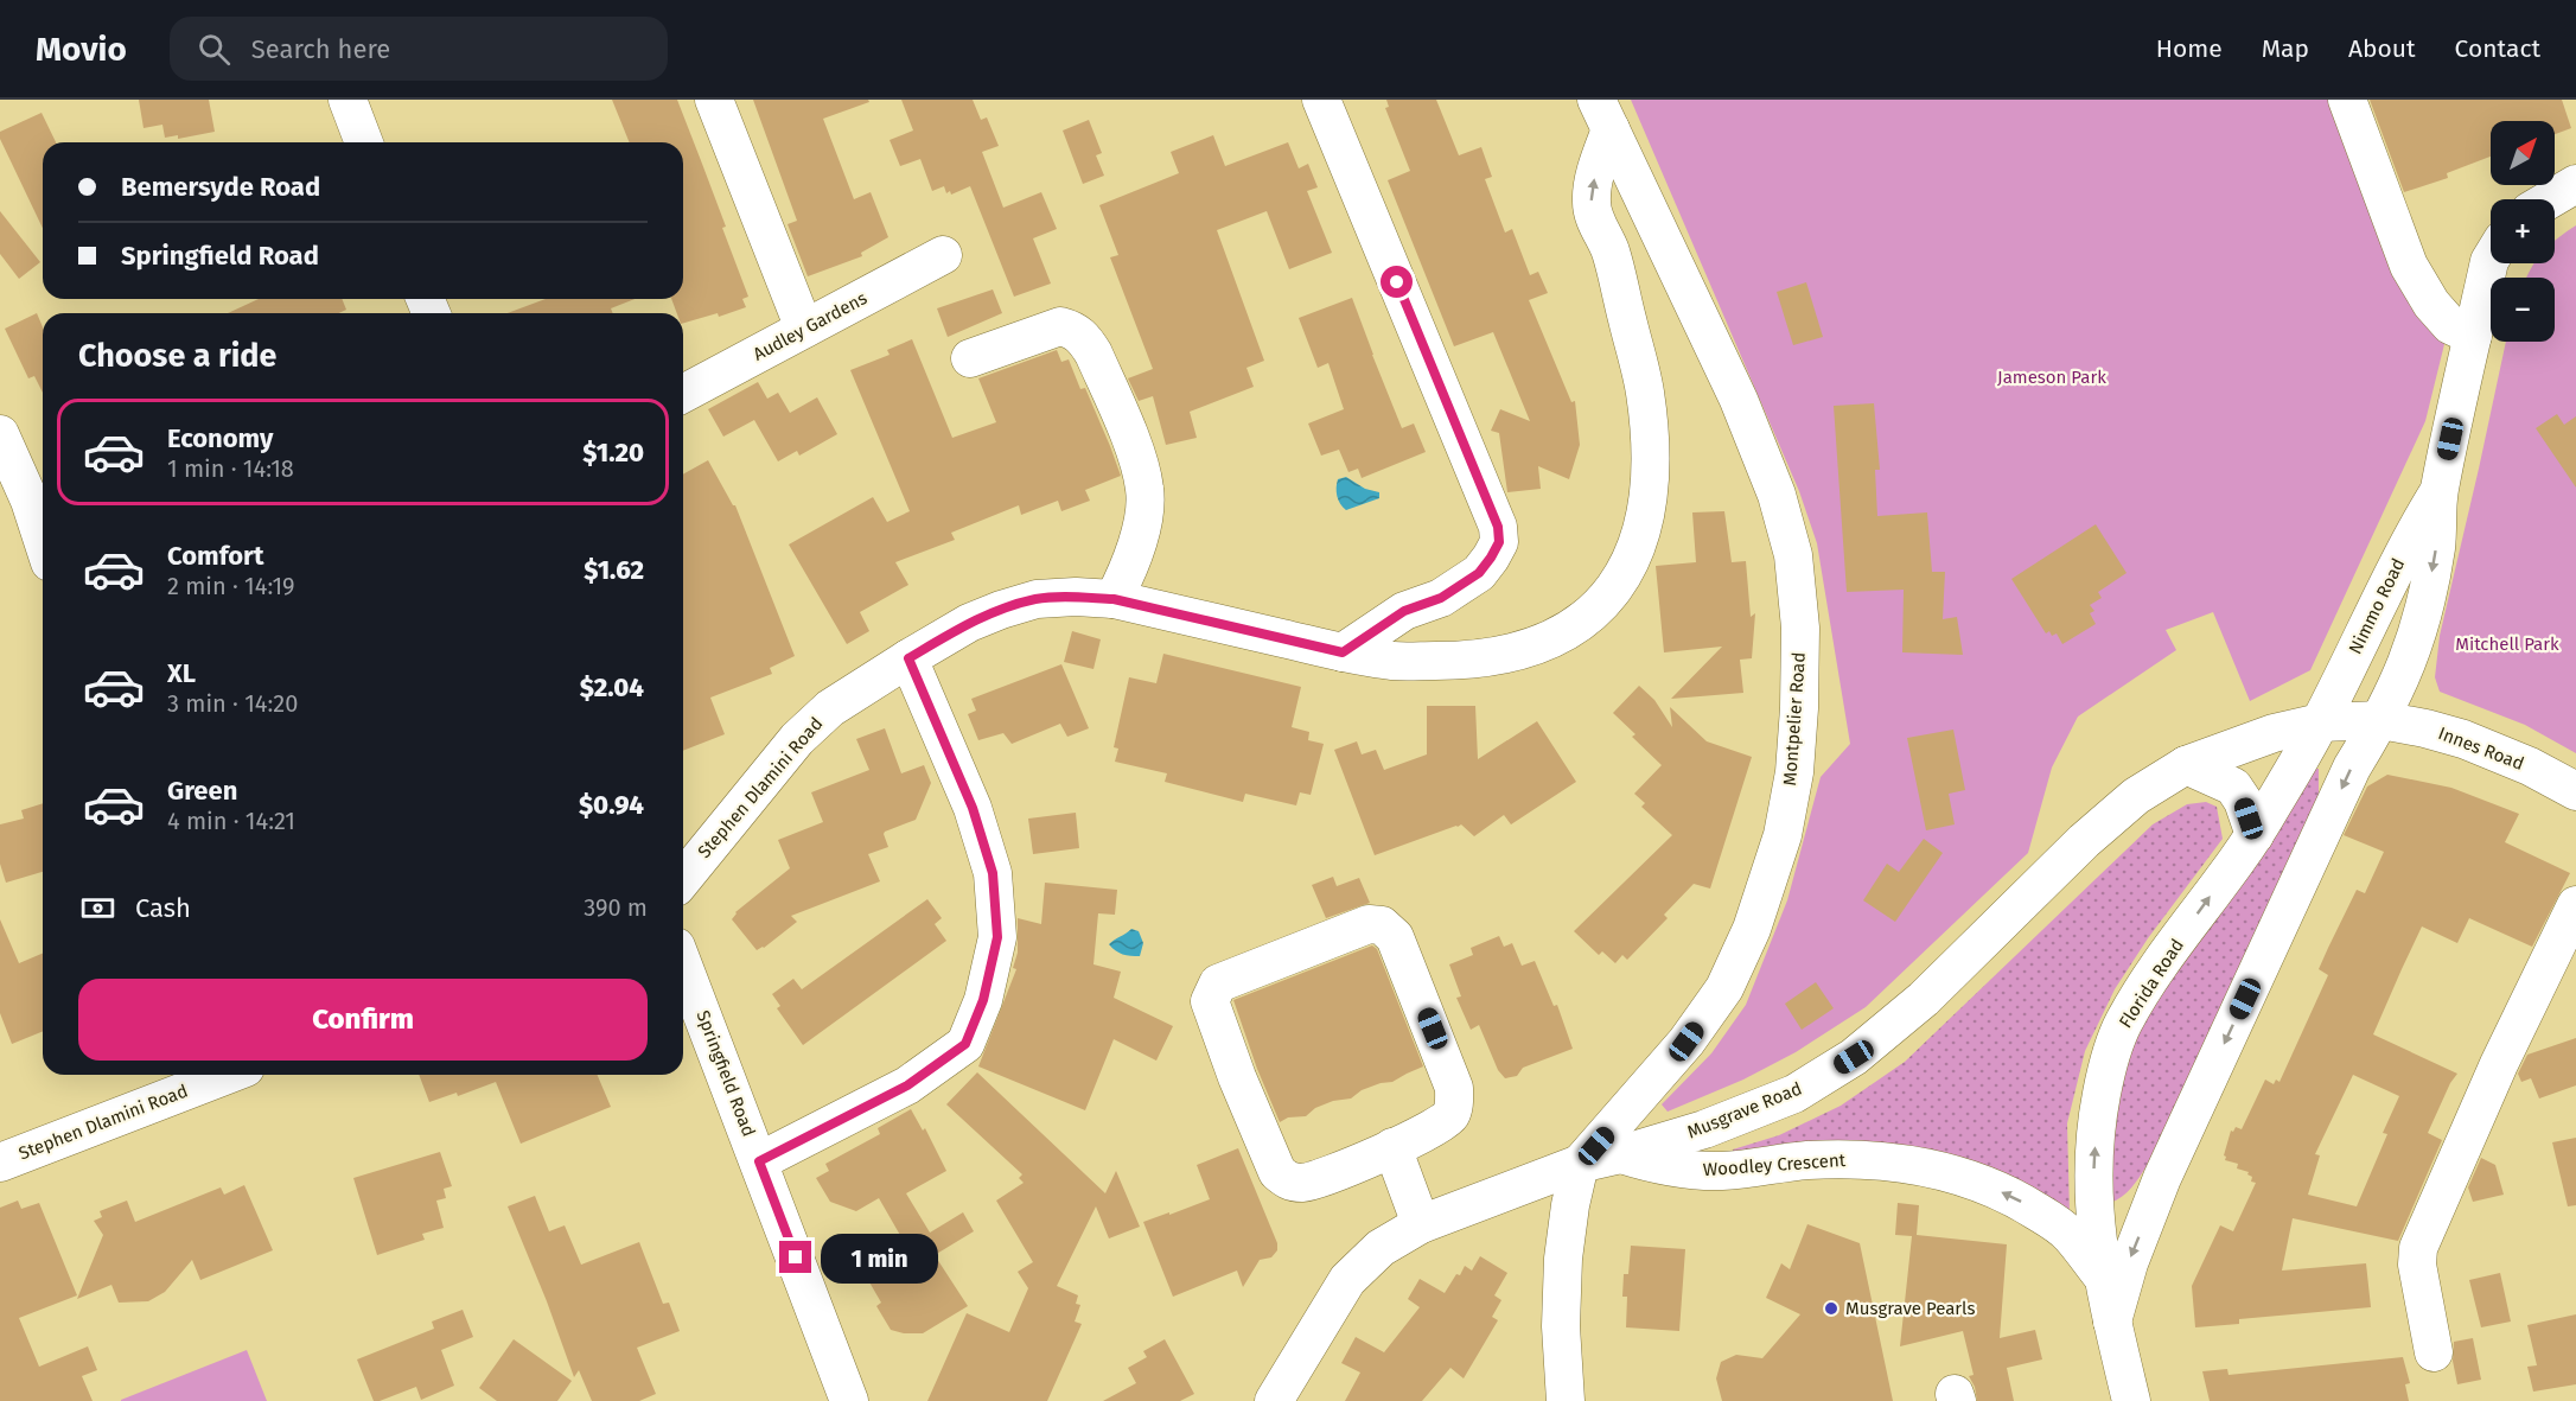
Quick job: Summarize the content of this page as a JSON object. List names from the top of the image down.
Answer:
{
  "streets": {
    "street": [
      "Audley Gardens",
      "Nimmo Road",
      "Montpelier Road",
      "Innes Road",
      "Stephen Dlamini Road",
      "Florida Road",
      "Springfield Road",
      "Musgrave Road",
      "Woodley Crescent"
    ]
  },
  "crossings": [
    ["Nimmo Road", "Innes Road"],
    ["Nimmo Road", "Florida Road"],
    ["Nimmo Road", "Musgrave Road"],
    ["Montpelier Road", "Stephen Dlamini Road"],
    ["Montpelier Road", "Musgrave Road"],
    ["Innes Road", "Florida Road"],
    ["Innes Road", "Musgrave Road"],
    ["Florida Road", "Musgrave Road"],
    ["Florida Road", "Woodley Crescent"],
    ["Musgrave Road", "Woodley Crescent"]
  ],
  "one_way": ["Woodley Crescent"],
  "parks": ["Jameson Park", "Mitchell Park"],
  "places": ["Musgrave Pearls"],
  "north": "top right",
  "page": {
    "header": "Movio",
    "search": "Search here",
    "nav": [
      "Home",
      "Map",
      "About",
      "Contact"
    ],
    "map_buttons": ["+", "−"],
    "banner": ["Bemersyde Road", "Springfield Road"],
    "heading": "Choose a ride",
    "list": [
      {
        "name": "Economy",
        "note": "1 min · 14:18",
        "value": "$1.20"
      },
      {
        "name": "Comfort",
        "note": "2 min · 14:19",
        "value": "$1.62"
      },
      {
        "name": "XL",
        "note": "3 min · 14:20",
        "value": "$2.04"
      },
      {
        "name": "Green",
        "note": "4 min · 14:21",
        "value": "$0.94"
      }
    ],
    "pay": ["Cash", "390 m"],
    "buttons": "Confirm",
    "bubble": "1 min"
  }
}
